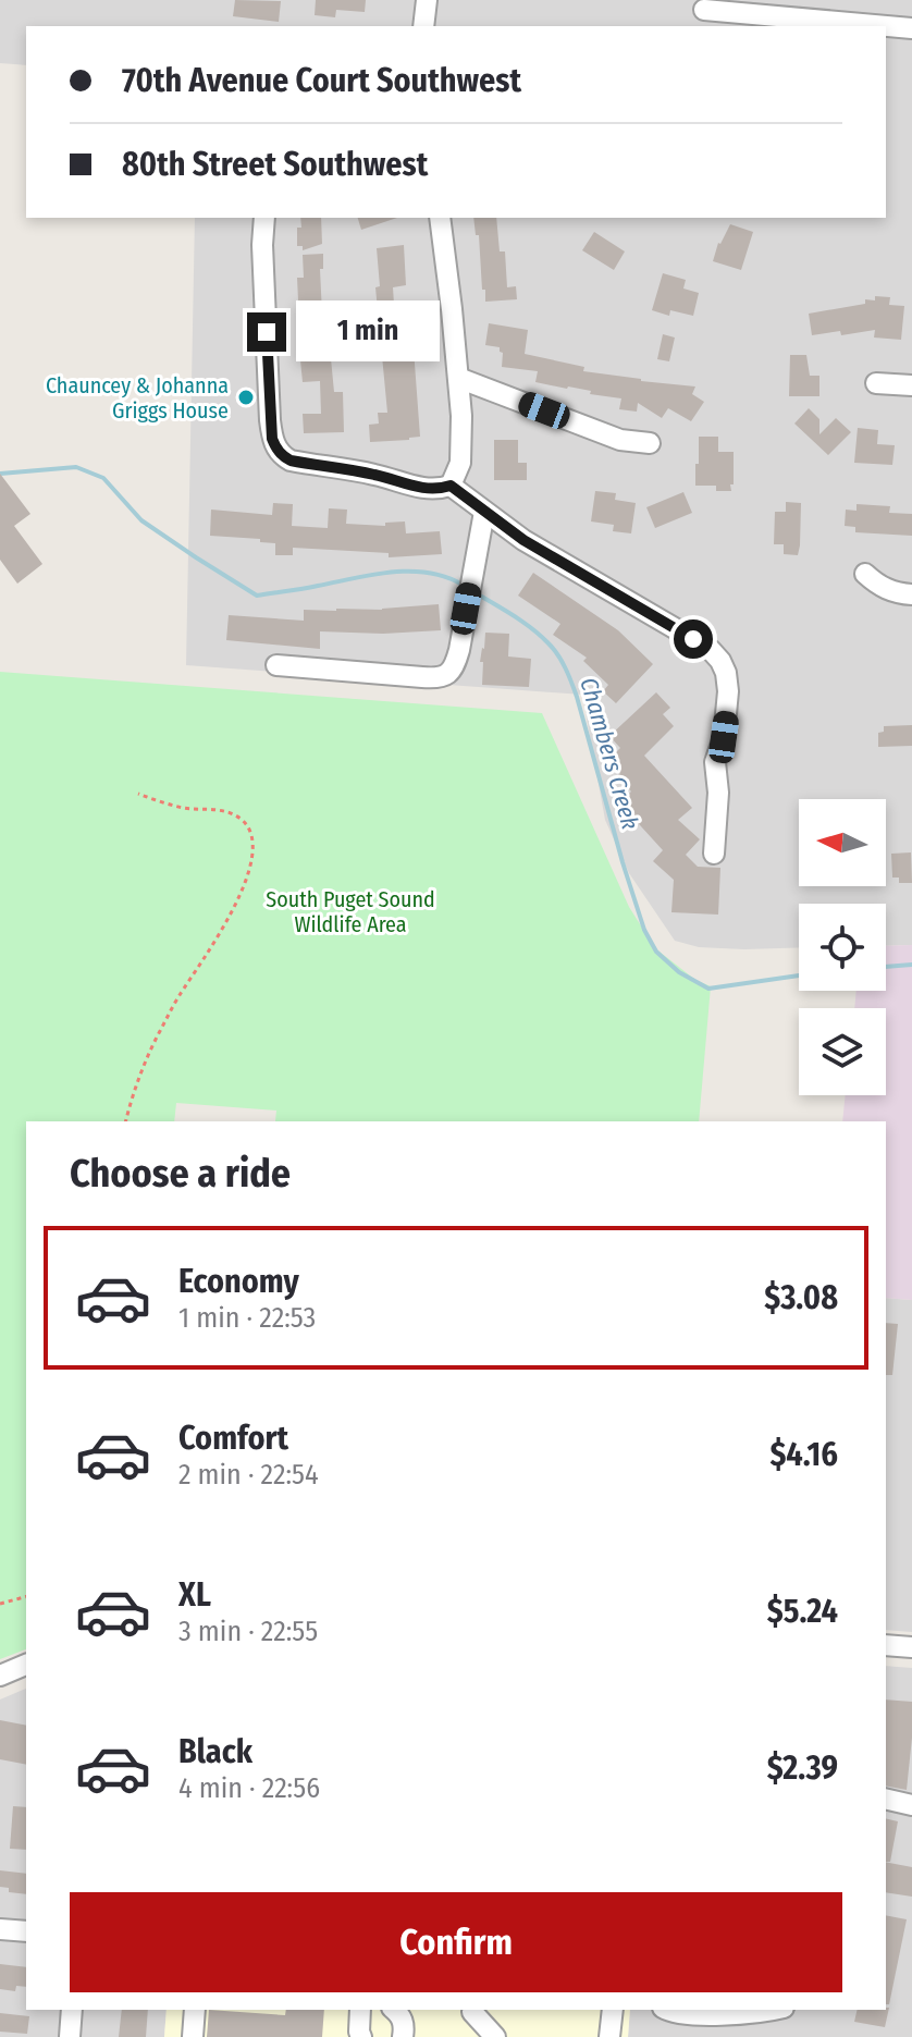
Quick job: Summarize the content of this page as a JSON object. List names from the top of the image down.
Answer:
{
  "water": ["Chambers Creek"],
  "parks": ["South Puget Sound Wildlife Area"],
  "places": ["Chauncey & Johanna Griggs House"],
  "north": "left",
  "page": {
    "banner": ["70th Avenue Court Southwest", "80th Street Southwest"],
    "bubble": "1 min",
    "heading": "Choose a ride",
    "list": [
      {
        "name": "Economy",
        "note": "1 min · 22:53",
        "value": "$3.08"
      },
      {
        "name": "Comfort",
        "note": "2 min · 22:54",
        "value": "$4.16"
      },
      {
        "name": "XL",
        "note": "3 min · 22:55",
        "value": "$5.24"
      },
      {
        "name": "Black",
        "note": "4 min · 22:56",
        "value": "$2.39"
      }
    ],
    "buttons": "Confirm"
  }
}
